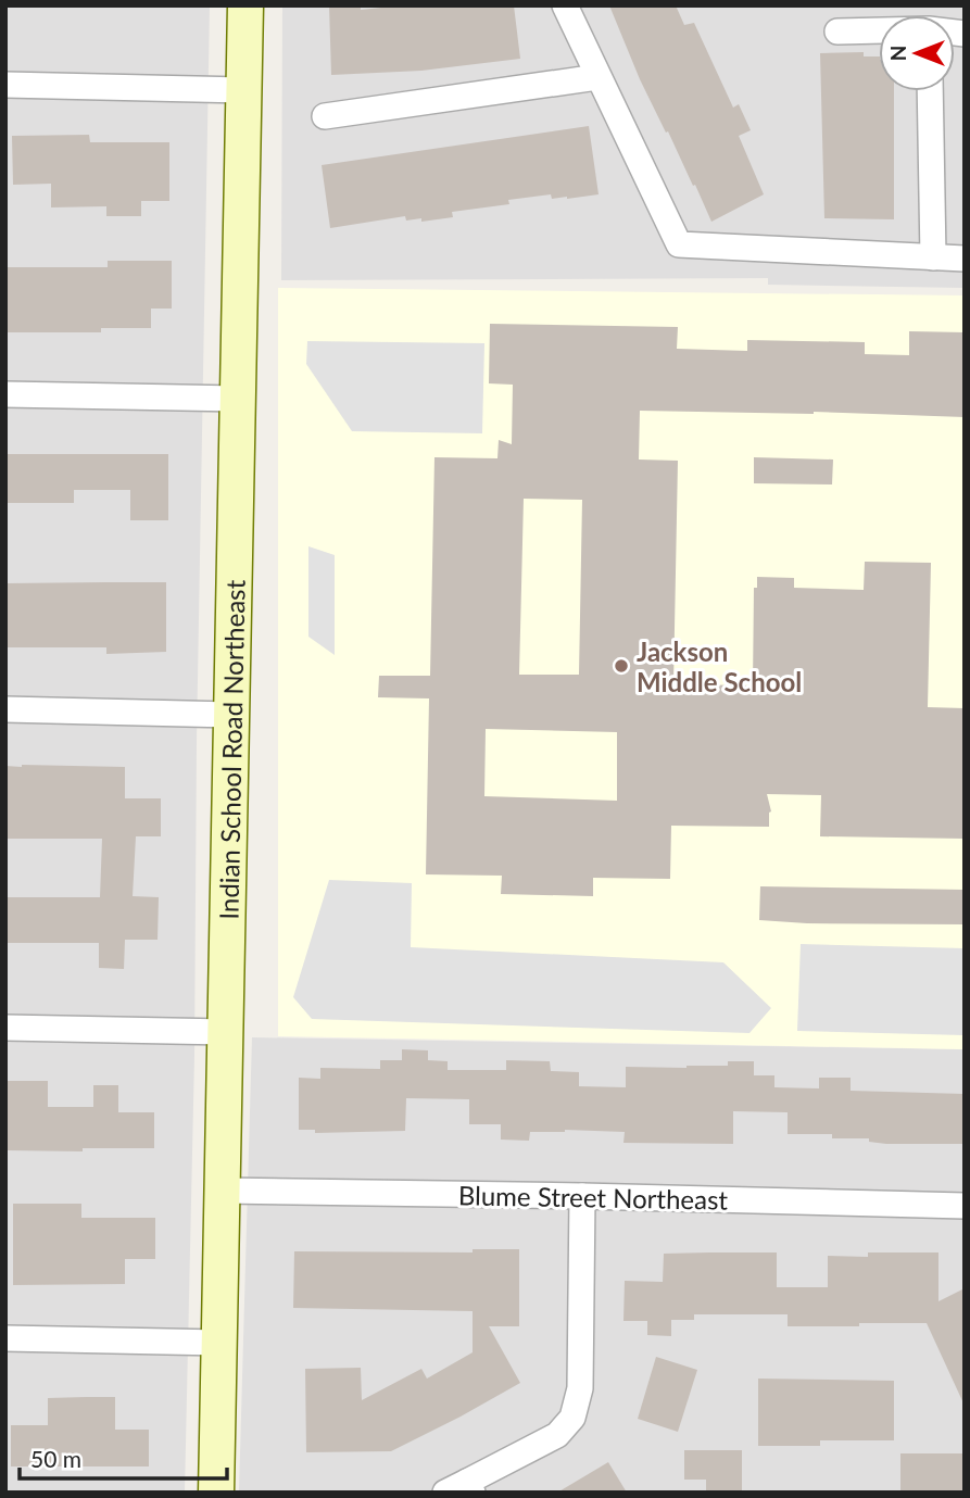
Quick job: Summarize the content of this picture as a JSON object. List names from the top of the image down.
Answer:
{
  "streets": {
    "street": ["Indian School Road Northeast", "Blume Street Northeast"]
  },
  "crossings": [
    ["Indian School Road Northeast", "Blume Street Northeast"]
  ],
  "places": ["Jackson Middle School"],
  "scale_bar": "50 m",
  "north": "left"
}
